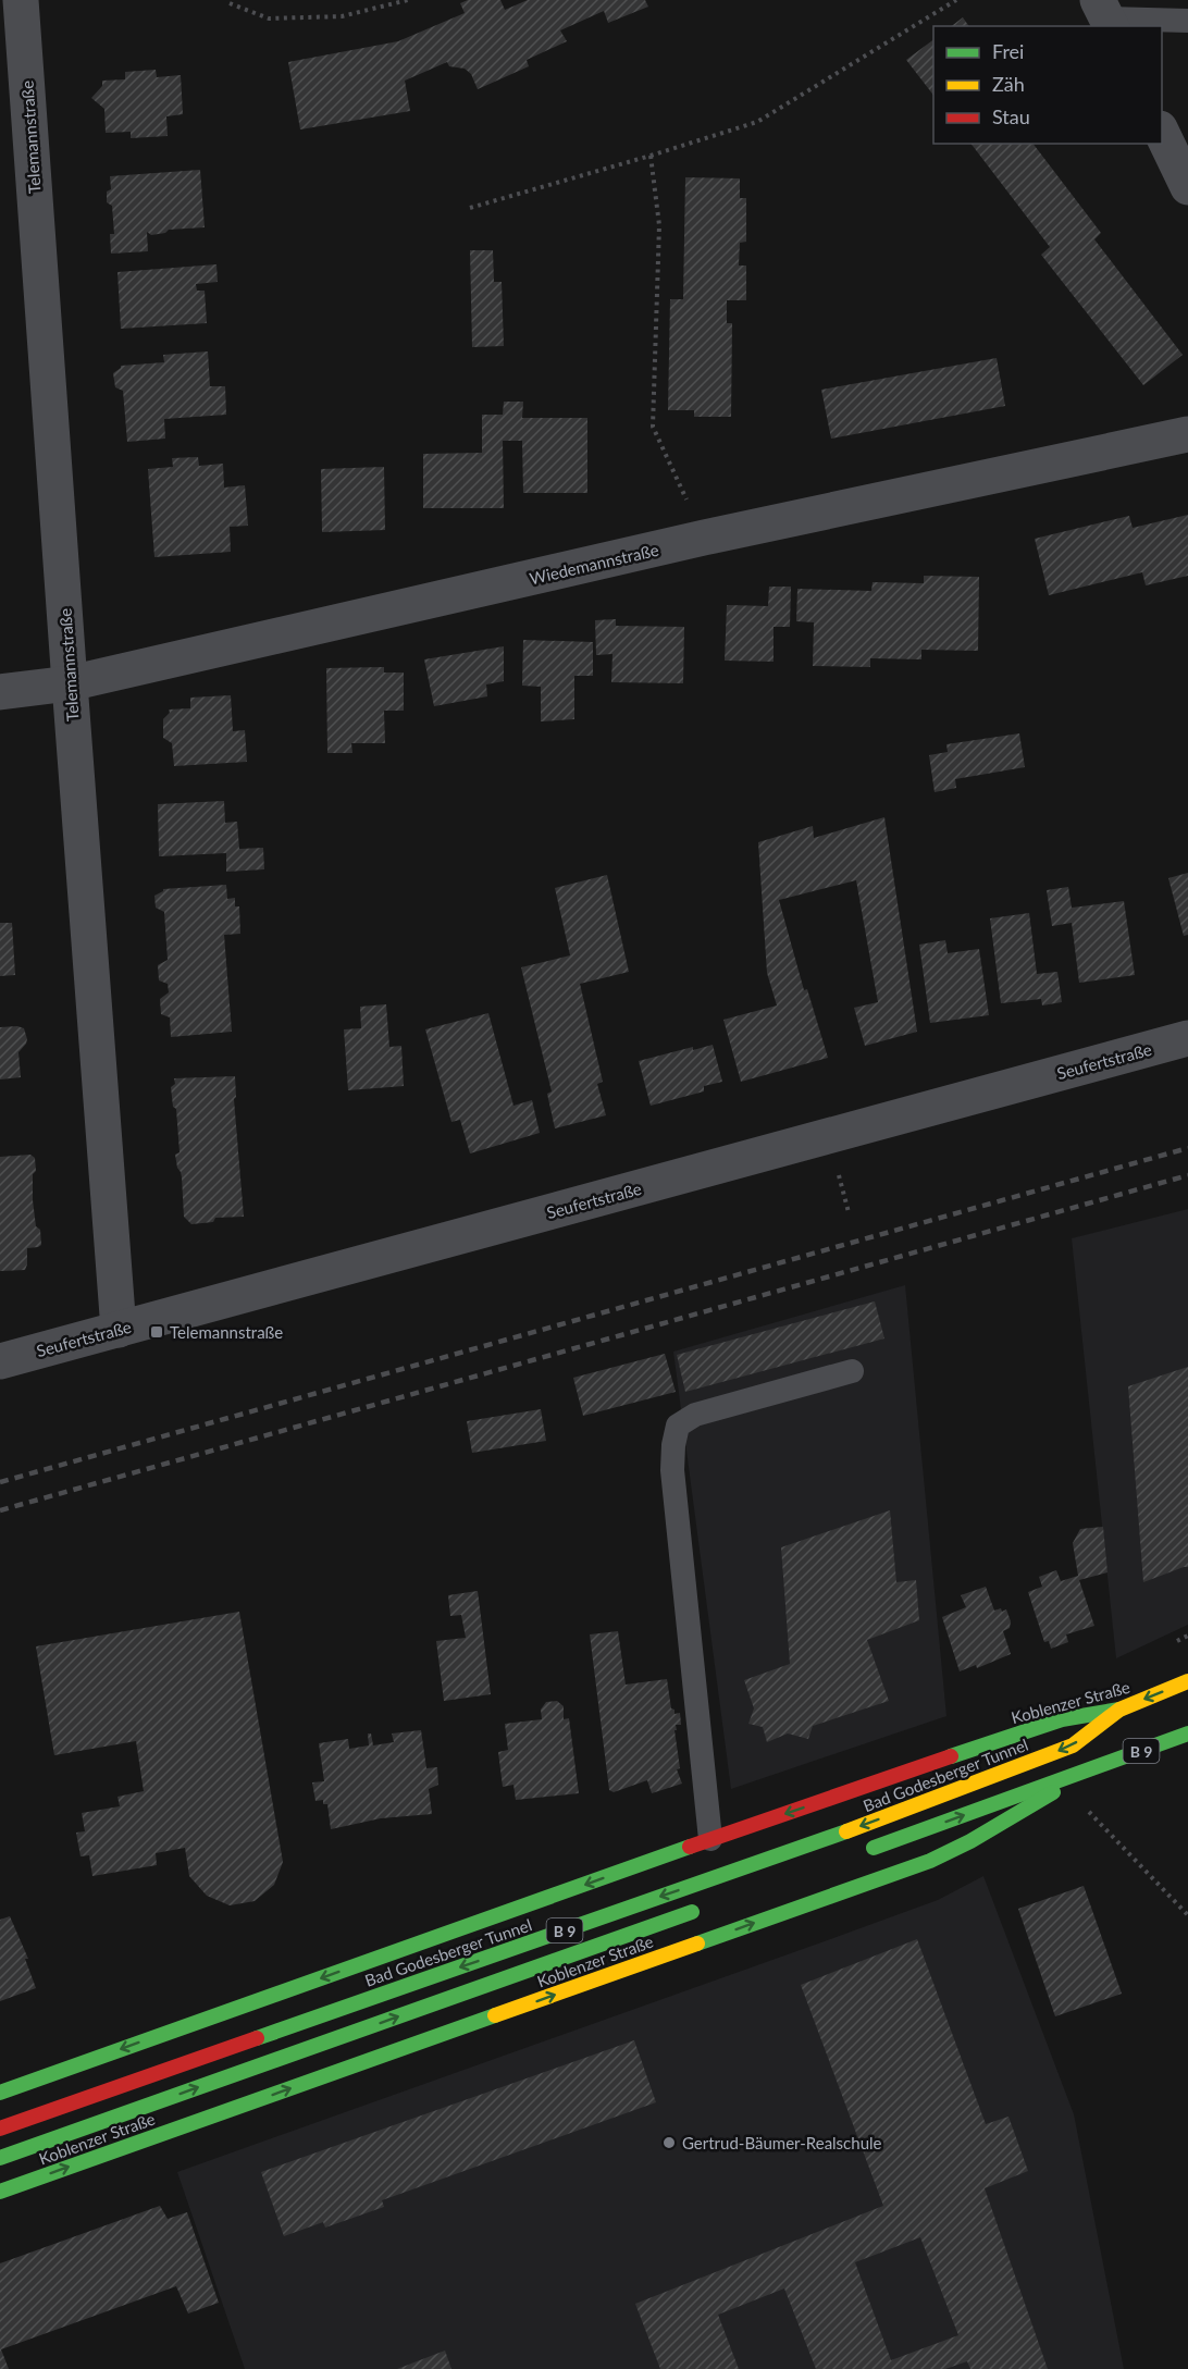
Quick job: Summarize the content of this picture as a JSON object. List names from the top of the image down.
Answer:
{
  "streets": {
    "main road": ["Koblenzer Straße", "B 9", "Bad Godesberger Tunnel"],
    "street": ["Telemannstraße", "Wiedemannstraße", "Seufertstraße"]
  },
  "crossings": [
    ["Telemannstraße", "Wiedemannstraße"],
    ["Telemannstraße", "Seufertstraße"],
    ["Koblenzer Straße", "B 9"],
    ["Koblenzer Straße", "Bad Godesberger Tunnel"]
  ],
  "places": {
    "transit": ["Telemannstraße"],
    "other": ["Gertrud-Bäumer-Realschule"]
  },
  "legend": ["Frei", "Zäh", "Stau"]
}
